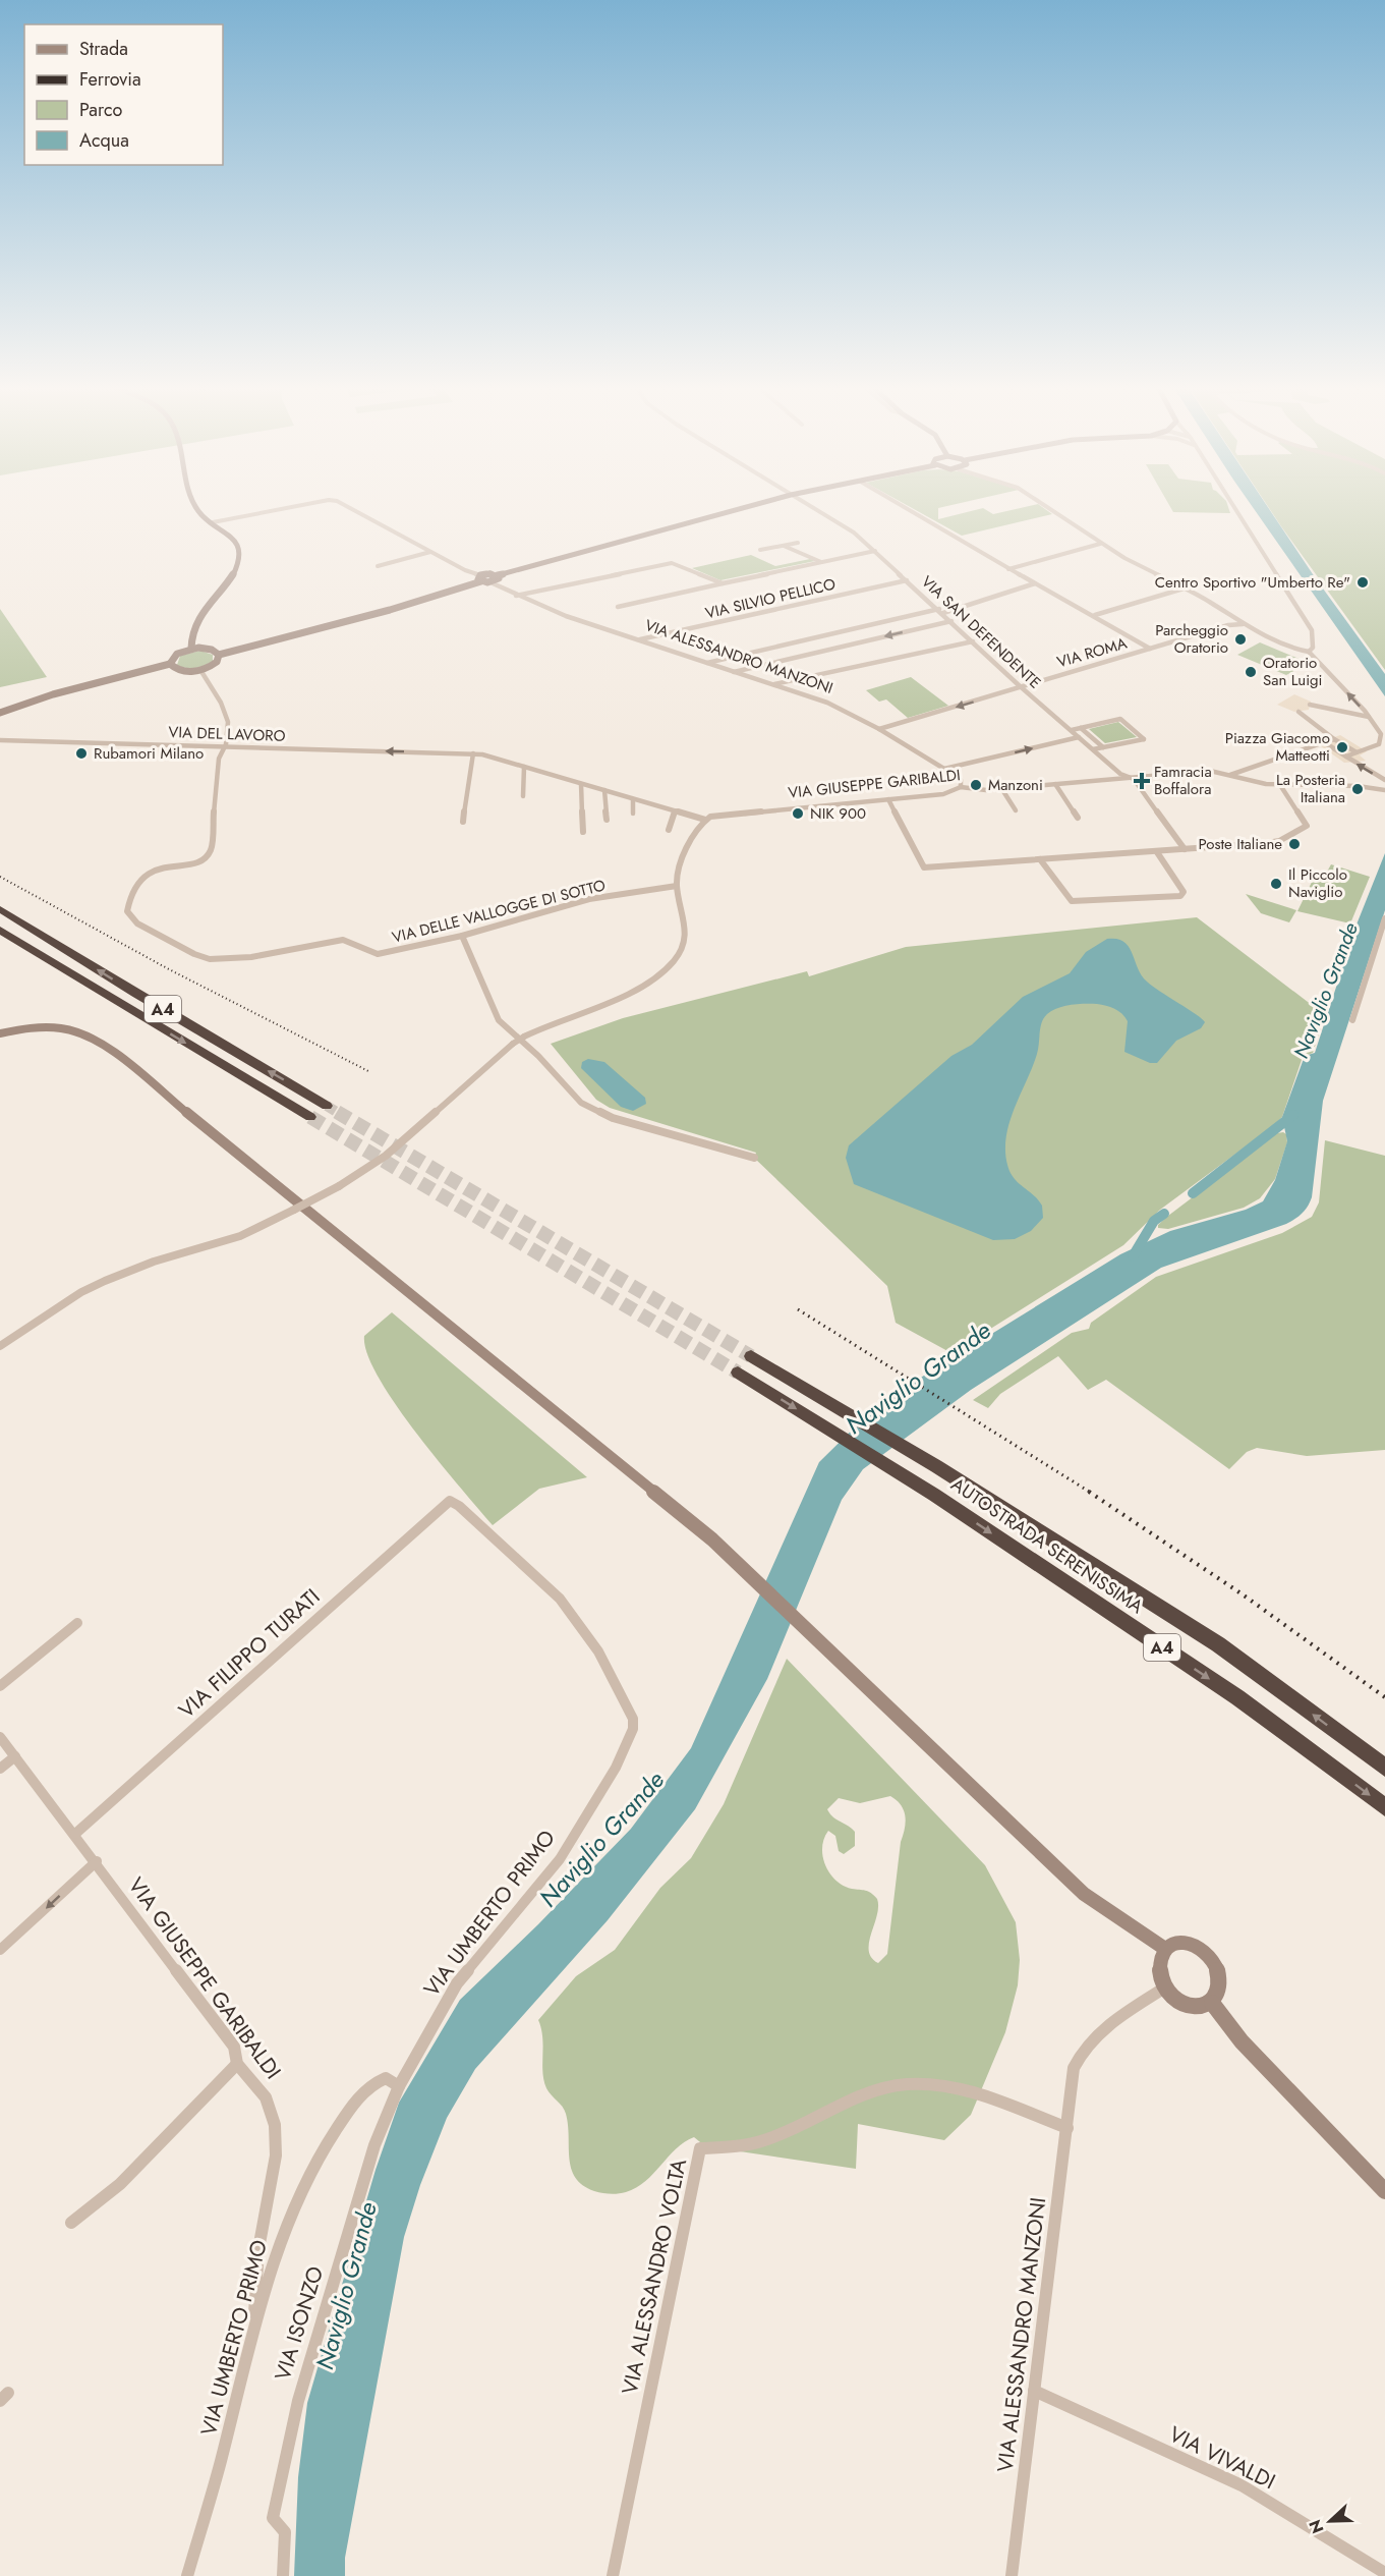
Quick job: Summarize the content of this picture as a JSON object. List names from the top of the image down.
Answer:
{
  "streets": {
    "highway": ["A4", "AUTOSTRADA SERENISSIMA"],
    "street": [
      "VIA SILVIO PELLICO",
      "VIA SAN DEFENDENTE",
      "VIA ROMA",
      "VIA ALESSANDRO MANZONI",
      "VIA DEL LAVORO",
      "VIA GIUSEPPE GARIBALDI",
      "VIA DELLE VALLOGGE DI SOTTO",
      "VIA FILIPPO TURATI",
      "VIA UMBERTO PRIMO",
      "VIA ALESSANDRO VOLTA",
      "VIA ISONZO",
      "VIA VIVALDI"
    ]
  },
  "crossings": [
    ["VIA SILVIO PELLICO", "VIA SAN DEFENDENTE"],
    ["VIA SILVIO PELLICO", "VIA ALESSANDRO MANZONI"],
    ["VIA SAN DEFENDENTE", "VIA ROMA"],
    ["VIA SAN DEFENDENTE", "VIA GIUSEPPE GARIBALDI"],
    ["VIA ROMA", "VIA ALESSANDRO MANZONI"],
    ["VIA ALESSANDRO MANZONI", "VIA GIUSEPPE GARIBALDI"],
    ["VIA ALESSANDRO MANZONI", "VIA ALESSANDRO VOLTA"],
    ["VIA ALESSANDRO MANZONI", "VIA VIVALDI"],
    ["VIA DEL LAVORO", "VIA GIUSEPPE GARIBALDI"],
    ["VIA DEL LAVORO", "VIA DELLE VALLOGGE DI SOTTO"],
    ["VIA GIUSEPPE GARIBALDI", "VIA FILIPPO TURATI"],
    ["VIA GIUSEPPE GARIBALDI", "VIA UMBERTO PRIMO"],
    ["VIA FILIPPO TURATI", "VIA UMBERTO PRIMO"],
    ["VIA UMBERTO PRIMO", "VIA ISONZO"]
  ],
  "water": ["Naviglio Grande"],
  "places": {
    "other": [
      "Centro Sportivo \"Umberto Re\"",
      "Parcheggio Oratorio",
      "Oratorio San Luigi",
      "Piazza Giacomo Matteotti",
      "Rubamori Milano",
      "Manzoni",
      "La Posteria Italiana",
      "NIK 900",
      "Poste Italiane",
      "Il Piccolo Naviglio"
    ],
    "health": ["Famracia Boffalora"]
  },
  "legend": [
    "Strada",
    "Ferrovia",
    "Parco",
    "Acqua"
  ],
  "north": "left"
}
